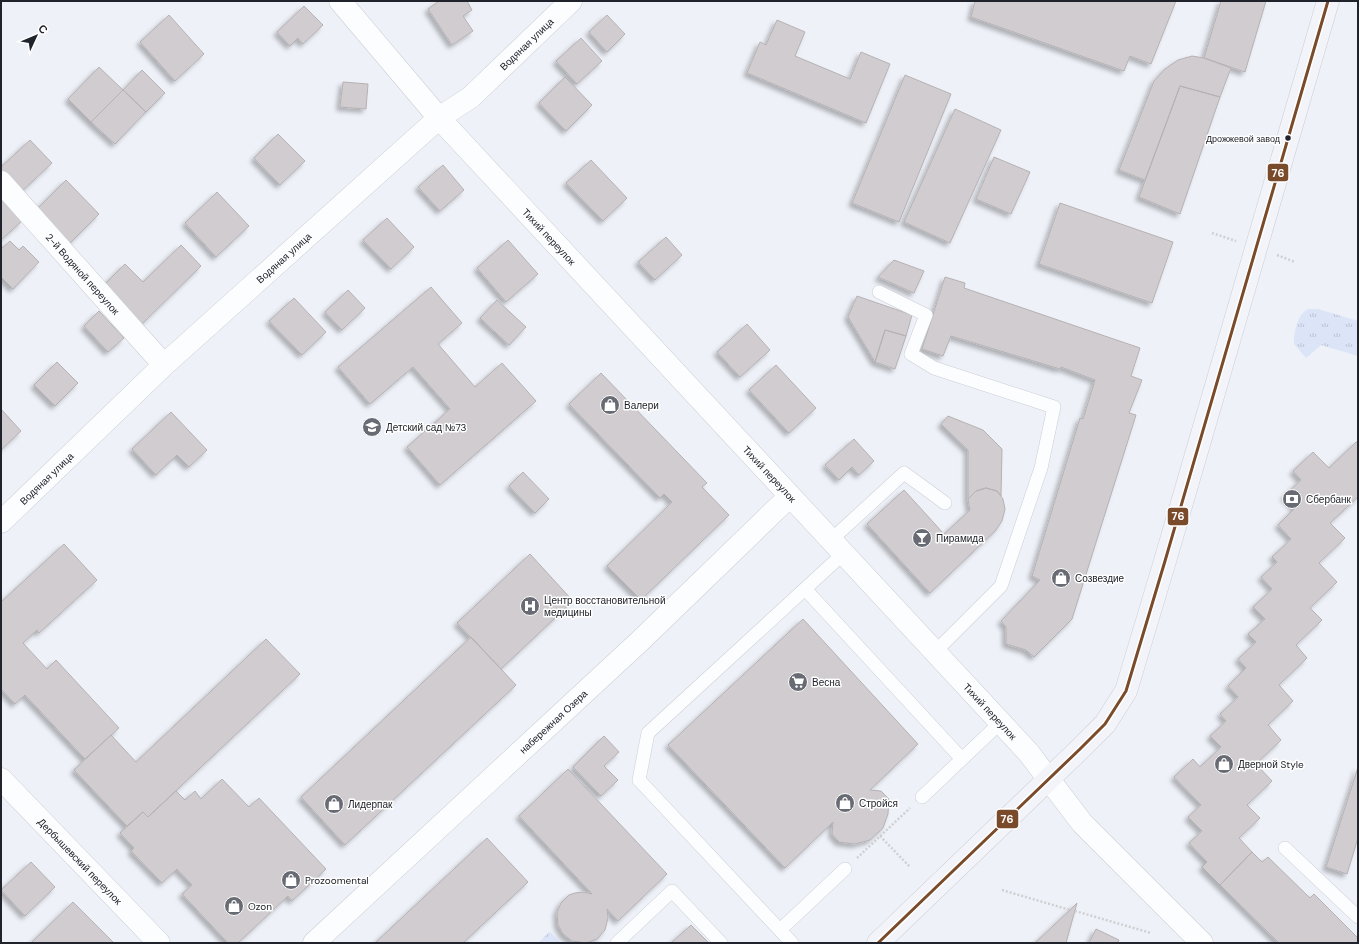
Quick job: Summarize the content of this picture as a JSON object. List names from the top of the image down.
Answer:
{
  "streets": {
    "street": [
      "Водяная улица",
      "Тихий переулок",
      "2-й Водяной переулок",
      "набережная Озера",
      "Дербышевский переулок"
    ]
  },
  "crossings": [
    ["Водяная улица", "Тихий переулок"],
    ["Водяная улица", "2-й Водяной переулок"],
    ["Тихий переулок", "набережная Озера"]
  ],
  "places": {
    "other": ["Дрожжевой завод"],
    "shop": [
      "Валери",
      "Созвездие",
      "Дверной Style",
      "Стройся",
      "Лидерпак",
      "Prozoomental",
      "Ozon"
    ],
    "school or university": ["Детский сад №73"],
    "bank": ["Сбербанк"],
    "bar": ["Пирамида"],
    "hospital": ["Центр восстановительной медицины"],
    "supermarket": ["Весна"]
  },
  "lines": ["transit line 76"],
  "north": "top right"
}
